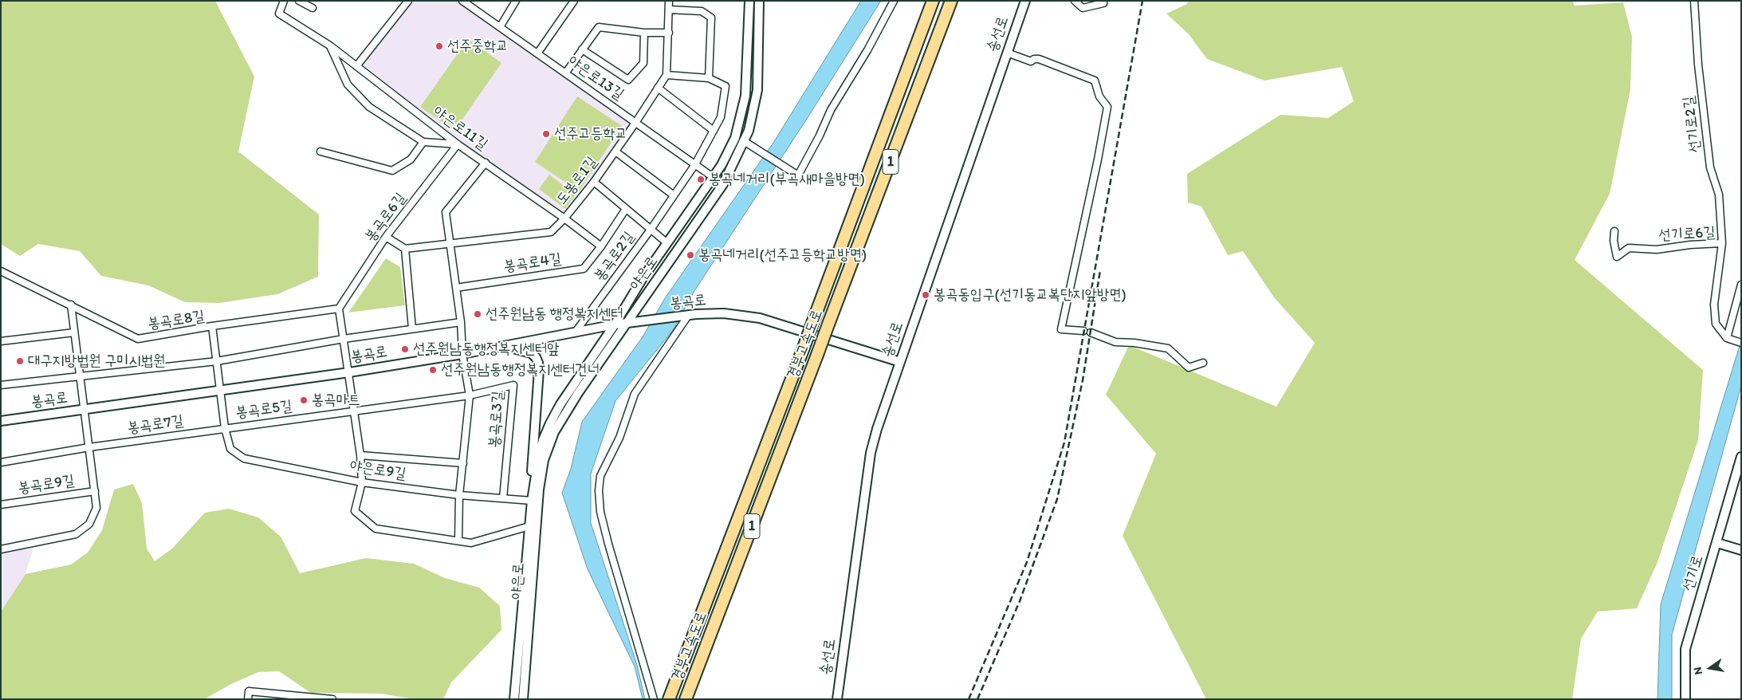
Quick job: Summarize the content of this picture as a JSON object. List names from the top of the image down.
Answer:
{
  "streets": {
    "highway": ["1", "경부고속도로"],
    "street": [
      "송선로",
      "야은로13길",
      "선기로2길",
      "야은로11길",
      "도봉로1길",
      "봉곡로6길",
      "선기로6길",
      "봉곡로2길",
      "봉곡로4길",
      "야은로",
      "봉곡로",
      "봉곡로8길",
      "봉곡로5길",
      "봉곡로3길",
      "봉곡로7길",
      "야은로9길",
      "봉곡로9길",
      "선기로"
    ]
  },
  "crossings": [
    ["송선로", "봉곡로"],
    ["야은로13길", "도봉로1길"],
    ["야은로13길", "봉곡로2길"],
    ["야은로13길", "야은로"],
    ["선기로2길", "선기로6길"],
    ["야은로11길", "도봉로1길"],
    ["야은로11길", "봉곡로6길"],
    ["야은로11길", "봉곡로4길"],
    ["도봉로1길", "봉곡로2길"],
    ["도봉로1길", "봉곡로4길"],
    ["봉곡로2길", "봉곡로"],
    ["야은로", "봉곡로"],
    ["야은로", "야은로9길"],
    ["봉곡로", "봉곡로8길"],
    ["봉곡로", "봉곡로3길"],
    ["봉곡로", "봉곡로9길"],
    ["봉곡로8길", "봉곡로9길"],
    ["봉곡로5길", "봉곡로3길"],
    ["봉곡로5길", "봉곡로7길"],
    ["봉곡로5길", "야은로9길"],
    ["봉곡로3길", "야은로9길"],
    ["봉곡로7길", "야은로9길"],
    ["봉곡로7길", "봉곡로9길"]
  ],
  "places": [
    "선주중학교",
    "선주고등학교",
    "봉곡네거리(부곡새마을방면)",
    "봉곡네거리(선주고등학교방면)",
    "봉곡동입구(선기동교복단지앞방면)",
    "선주원남동 행정복지센터",
    "선주원남동행정복지센터앞",
    "대구지방법원 구미시법원",
    "선주원남동행정복지센터건너",
    "봉곡마트"
  ],
  "north": "left"
}
